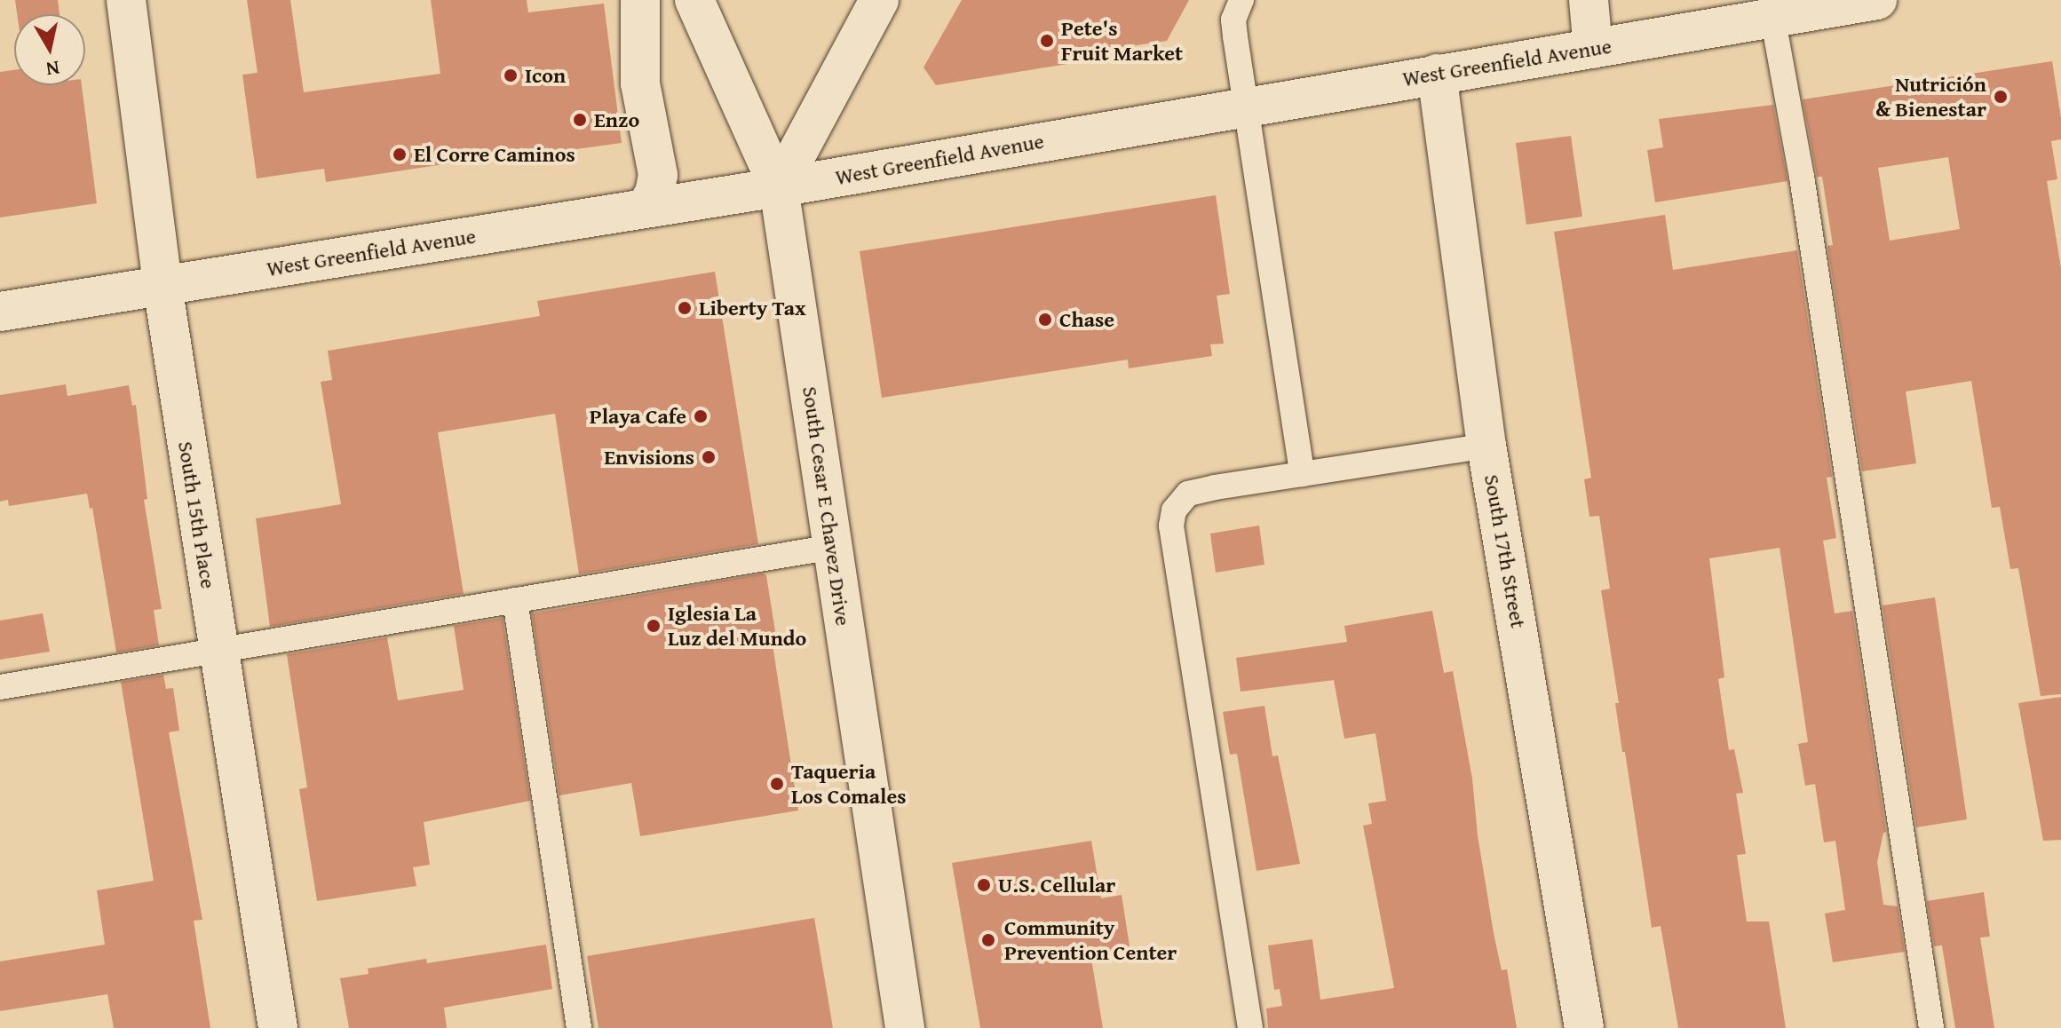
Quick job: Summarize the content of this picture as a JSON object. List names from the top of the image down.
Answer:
{
  "streets": {
    "main road": [
      "West Greenfield Avenue",
      "South Cesar E Chavez Drive",
      "South 15th Place",
      "South 17th Street"
    ]
  },
  "crossings": [
    ["West Greenfield Avenue", "South Cesar E Chavez Drive"],
    ["West Greenfield Avenue", "South 15th Place"],
    ["West Greenfield Avenue", "South 17th Street"]
  ],
  "places": [
    "Pete's Fruit Market",
    "Icon",
    "Nutrición & Bienestar",
    "Enzo",
    "El Corre Caminos",
    "Liberty Tax",
    "Chase",
    "Playa Cafe",
    "Envisions",
    "Iglesia La Luz del Mundo",
    "Taqueria Los Comales",
    "U.S. Cellular",
    "Community Prevention Center"
  ],
  "north": "bottom"
}
